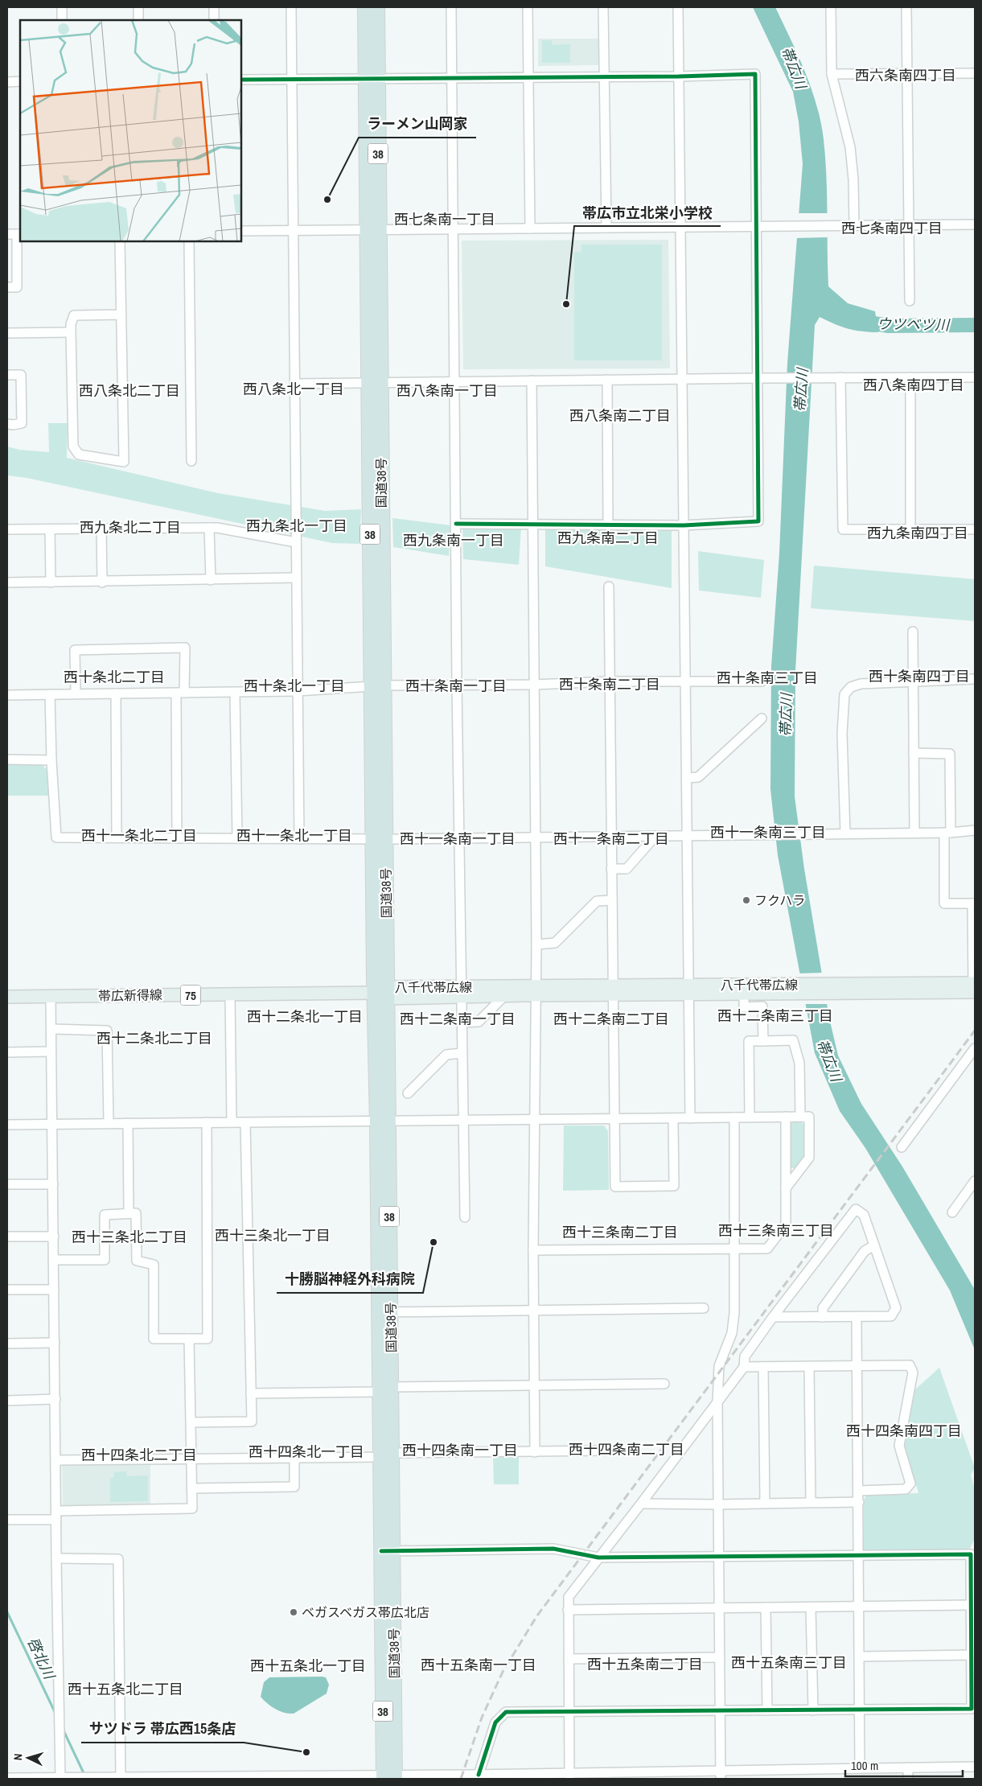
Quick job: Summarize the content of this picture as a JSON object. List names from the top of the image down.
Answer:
{
  "streets": {
    "highway": ["38", "国道38号"],
    "main road": ["八千代帯広線", "帯広新得線", "75"]
  },
  "crossings": [
    ["国道38号", "八千代帯広線"],
    ["国道38号", "帯広新得線"],
    ["八千代帯広線", "帯広新得線"]
  ],
  "districts": [
    "西六条南四丁目",
    "西七条南一丁目",
    "西七条南四丁目",
    "西八条南四丁目",
    "西八条北一丁目",
    "西八条北二丁目",
    "西八条南一丁目",
    "西八条南二丁目",
    "西九条北一丁目",
    "西九条北二丁目",
    "西九条南四丁目",
    "西九条南二丁目",
    "西九条南一丁目",
    "西十条南四丁目",
    "西十条北二丁目",
    "西十条南三丁目",
    "西十条南二丁目",
    "西十条北一丁目",
    "西十条南一丁目",
    "西十一条南三丁目",
    "西十一条北二丁目",
    "西十一条北一丁目",
    "西十一条南一丁目",
    "西十一条南二丁目",
    "西十二条南三丁目",
    "西十二条北一丁目",
    "西十二条南一丁目",
    "西十二条南二丁目",
    "西十二条北二丁目",
    "西十三条南三丁目",
    "西十三条南二丁目",
    "西十三条北一丁目",
    "西十三条北二丁目",
    "西十四条南四丁目",
    "西十四条南二丁目",
    "西十四条南一丁目",
    "西十四条北一丁目",
    "西十四条北二丁目",
    "西十五条南三丁目",
    "西十五条南二丁目",
    "西十五条南一丁目",
    "西十五条北一丁目",
    "西十五条北二丁目"
  ],
  "water": ["帯広川", "ウツベツ川", "啓北川"],
  "places": [
    "ラーメン山岡家",
    "帯広市立北栄小学校",
    "フクハラ",
    "十勝脳神経外科病院",
    "ベガスベガス帯広北店",
    "サツドラ 帯広西15条店"
  ],
  "scale_bar": "100 m",
  "north": "left"
}
